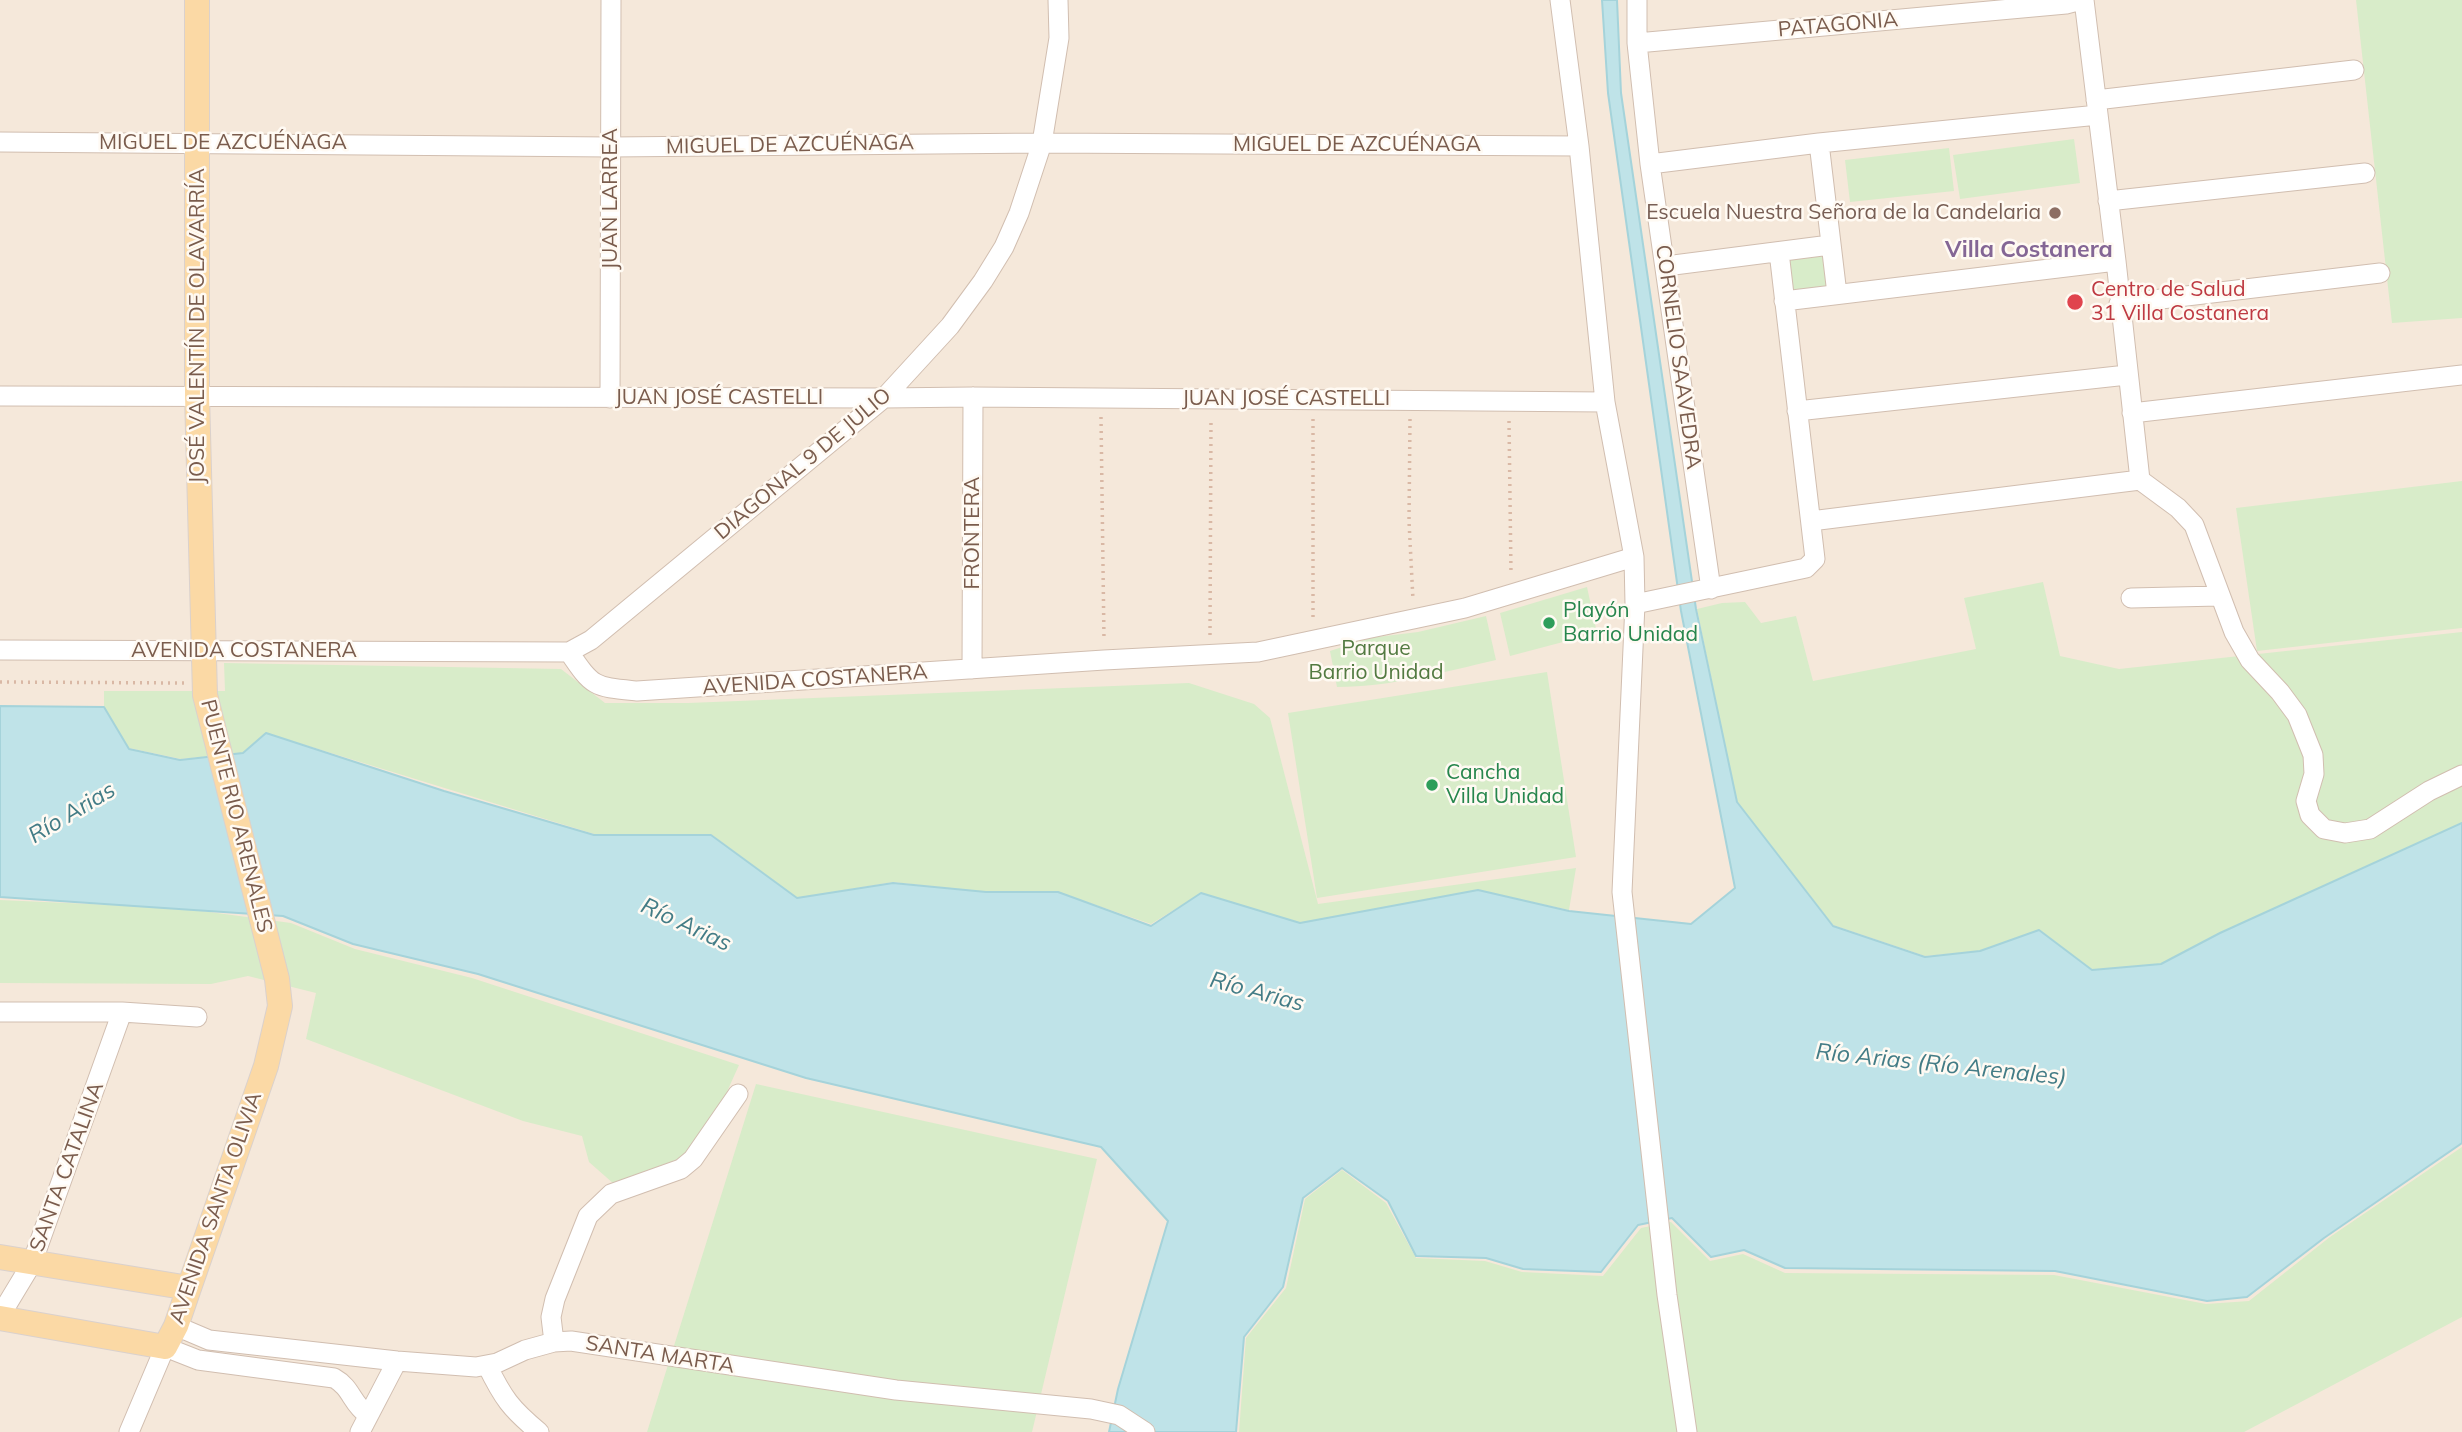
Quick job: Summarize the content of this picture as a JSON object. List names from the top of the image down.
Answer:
{
  "streets": {
    "main road": [
      "JOSÉ VALENTÍN DE OLAVARRÍA",
      "PUENTE RIO ARENALES",
      "AVENIDA SANTA OLIVIA",
      "SANTA MARTA"
    ],
    "street": [
      "PATAGONIA",
      "MIGUEL DE AZCUÉNAGA",
      "JUAN LARREA",
      "CORNELIO SAAVEDRA",
      "JUAN JOSÉ CASTELLI",
      "DIAGONAL 9 DE JULIO",
      "FRONTERA",
      "AVENIDA COSTANERA",
      "SANTA CATALINA"
    ]
  },
  "crossings": [
    ["PATAGONIA", "CORNELIO SAAVEDRA"],
    ["MIGUEL DE AZCUÉNAGA", "JUAN LARREA"],
    ["MIGUEL DE AZCUÉNAGA", "JOSÉ VALENTÍN DE OLAVARRÍA"],
    ["MIGUEL DE AZCUÉNAGA", "DIAGONAL 9 DE JULIO"],
    ["JUAN LARREA", "JUAN JOSÉ CASTELLI"],
    ["JOSÉ VALENTÍN DE OLAVARRÍA", "JUAN JOSÉ CASTELLI"],
    ["JOSÉ VALENTÍN DE OLAVARRÍA", "AVENIDA COSTANERA"],
    ["JOSÉ VALENTÍN DE OLAVARRÍA", "PUENTE RIO ARENALES"],
    ["JUAN JOSÉ CASTELLI", "DIAGONAL 9 DE JULIO"],
    ["JUAN JOSÉ CASTELLI", "FRONTERA"],
    ["DIAGONAL 9 DE JULIO", "AVENIDA COSTANERA"],
    ["FRONTERA", "AVENIDA COSTANERA"],
    ["AVENIDA COSTANERA", "PUENTE RIO ARENALES"],
    ["PUENTE RIO ARENALES", "AVENIDA SANTA OLIVIA"],
    ["SANTA CATALINA", "SANTA MARTA"],
    ["AVENIDA SANTA OLIVIA", "SANTA MARTA"]
  ],
  "districts": ["Villa Costanera"],
  "water": ["Río Arias", "Río Arias (Río Arenales)"],
  "parks": ["Parque Barrio Unidad"],
  "places": [
    "Escuela Nuestra Señora de la Candelaria",
    "Centro de Salud 31 Villa Costanera",
    "Playón Barrio Unidad",
    "Cancha Villa Unidad"
  ]
}
